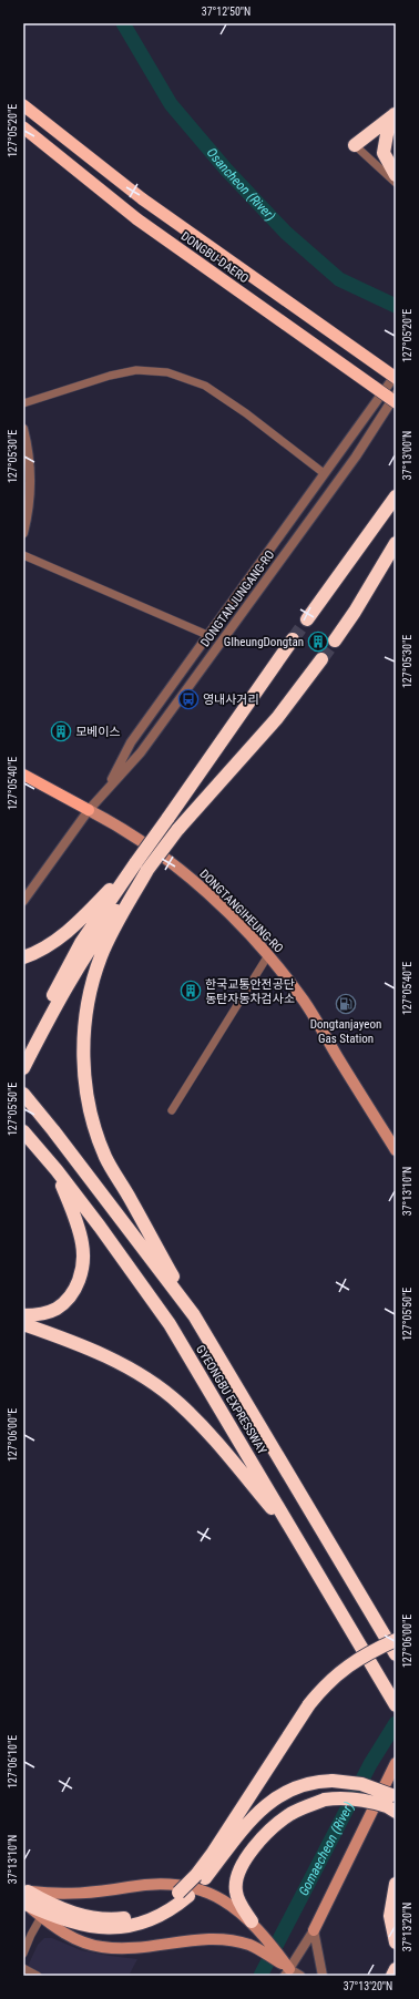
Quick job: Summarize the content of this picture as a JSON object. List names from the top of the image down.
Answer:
{
  "streets": {
    "highway": ["DONGBU-DAERO", "GYEONGBU EXPRESSWAY"],
    "main road": ["DONGTANGIHEUNG-RO"],
    "street": ["DONGTANJUNGANG-RO"]
  },
  "crossings": [
    ["DONGTANJUNGANG-RO", "DONGTANGIHEUNG-RO"]
  ],
  "water": ["Osancheon (River)", "Gomaecheon (River)"],
  "places": {
    "building": ["GIheungDongtan", "모베이스", "한국교통안전공단 동탄자동차검사소"],
    "bus stop": ["영내사거리"],
    "fuel station": ["Dongtanjayeon Gas Station"]
  },
  "coordinates": [
    "37°12'50\"N",
    "127°05'20\"E",
    "37°13'00\"N",
    "127°05'30\"E",
    "127°05'40\"E",
    "127°05'50\"E",
    "37°13'10\"N",
    "127°06'00\"E",
    "127°06'10\"E",
    "37°13'20\"N"
  ]
}
